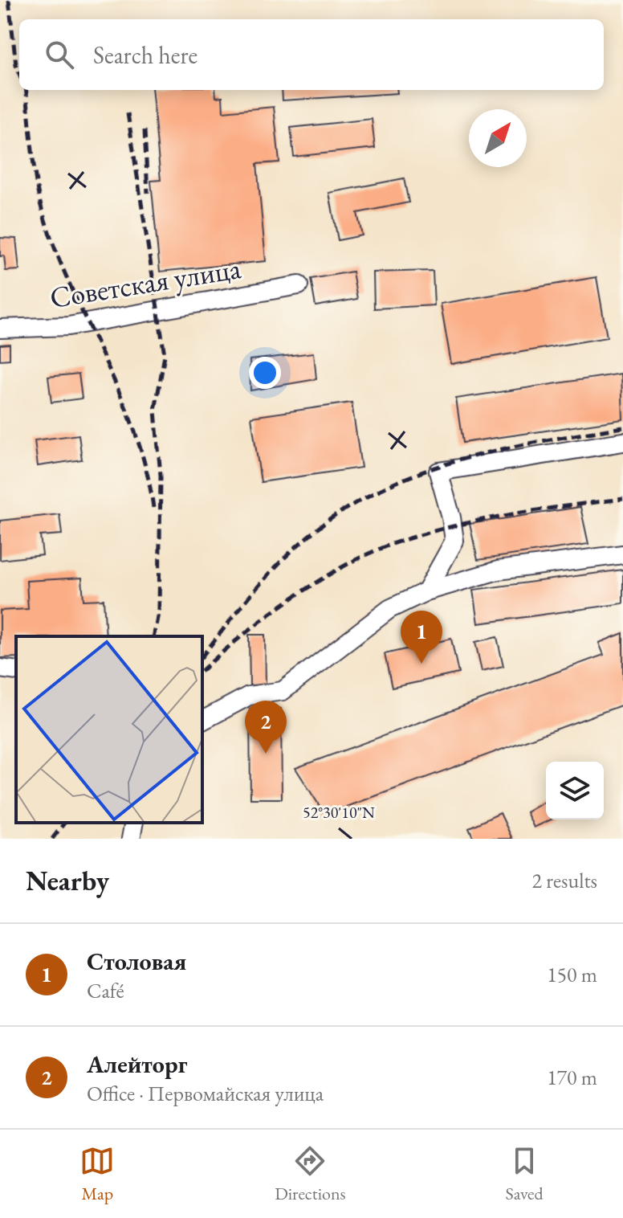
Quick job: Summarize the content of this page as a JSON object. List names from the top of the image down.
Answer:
{
  "streets": {
    "street": ["Советская улица"]
  },
  "north": "top right",
  "page": {
    "search": "Search here",
    "pins": ["1", "2"],
    "heading": ["Nearby", "2 results"],
    "list": [
      {
        "mark": "1",
        "name": "Столовая",
        "note": "Café",
        "value": "150 m"
      },
      {
        "mark": "2",
        "name": "Алейторг",
        "note": "Office · Первомайская улица",
        "value": "170 m"
      }
    ],
    "nav": ["Map", "Directions", "Saved"]
  },
  "coordinates": ["52°30'10\"N"]
}
